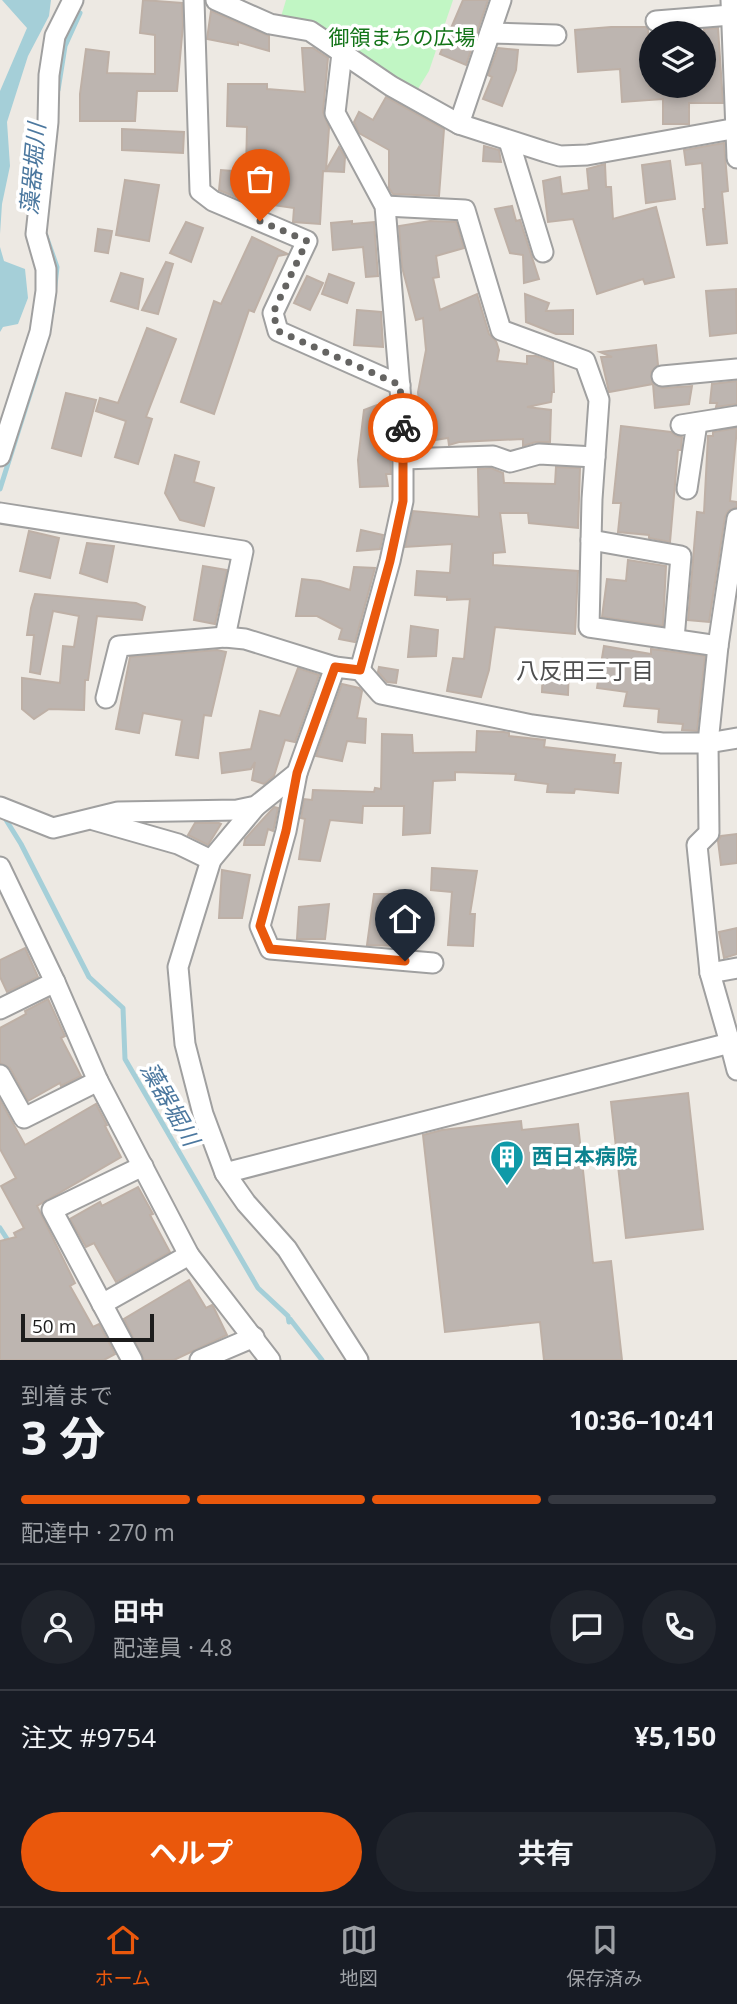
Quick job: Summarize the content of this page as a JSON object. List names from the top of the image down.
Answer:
{
  "districts": ["八反田三丁目"],
  "water": ["藻器堀川"],
  "parks": ["御領まちの広場"],
  "places": {
    "building": ["西日本病院"]
  },
  "scale_bar": "50 m",
  "page": {
    "scale": "50 m",
    "heading": ["3 分", "到着まで", "10:36–10:41"],
    "panel": [
      "田中",
      "配達員 · 4.8",
      "注文 #9754",
      "¥5,150"
    ],
    "bar": "配達中 · 270 m",
    "buttons": ["ヘルプ", "共有"],
    "tabs": ["ホーム", "地図", "保存済み"]
  }
}
